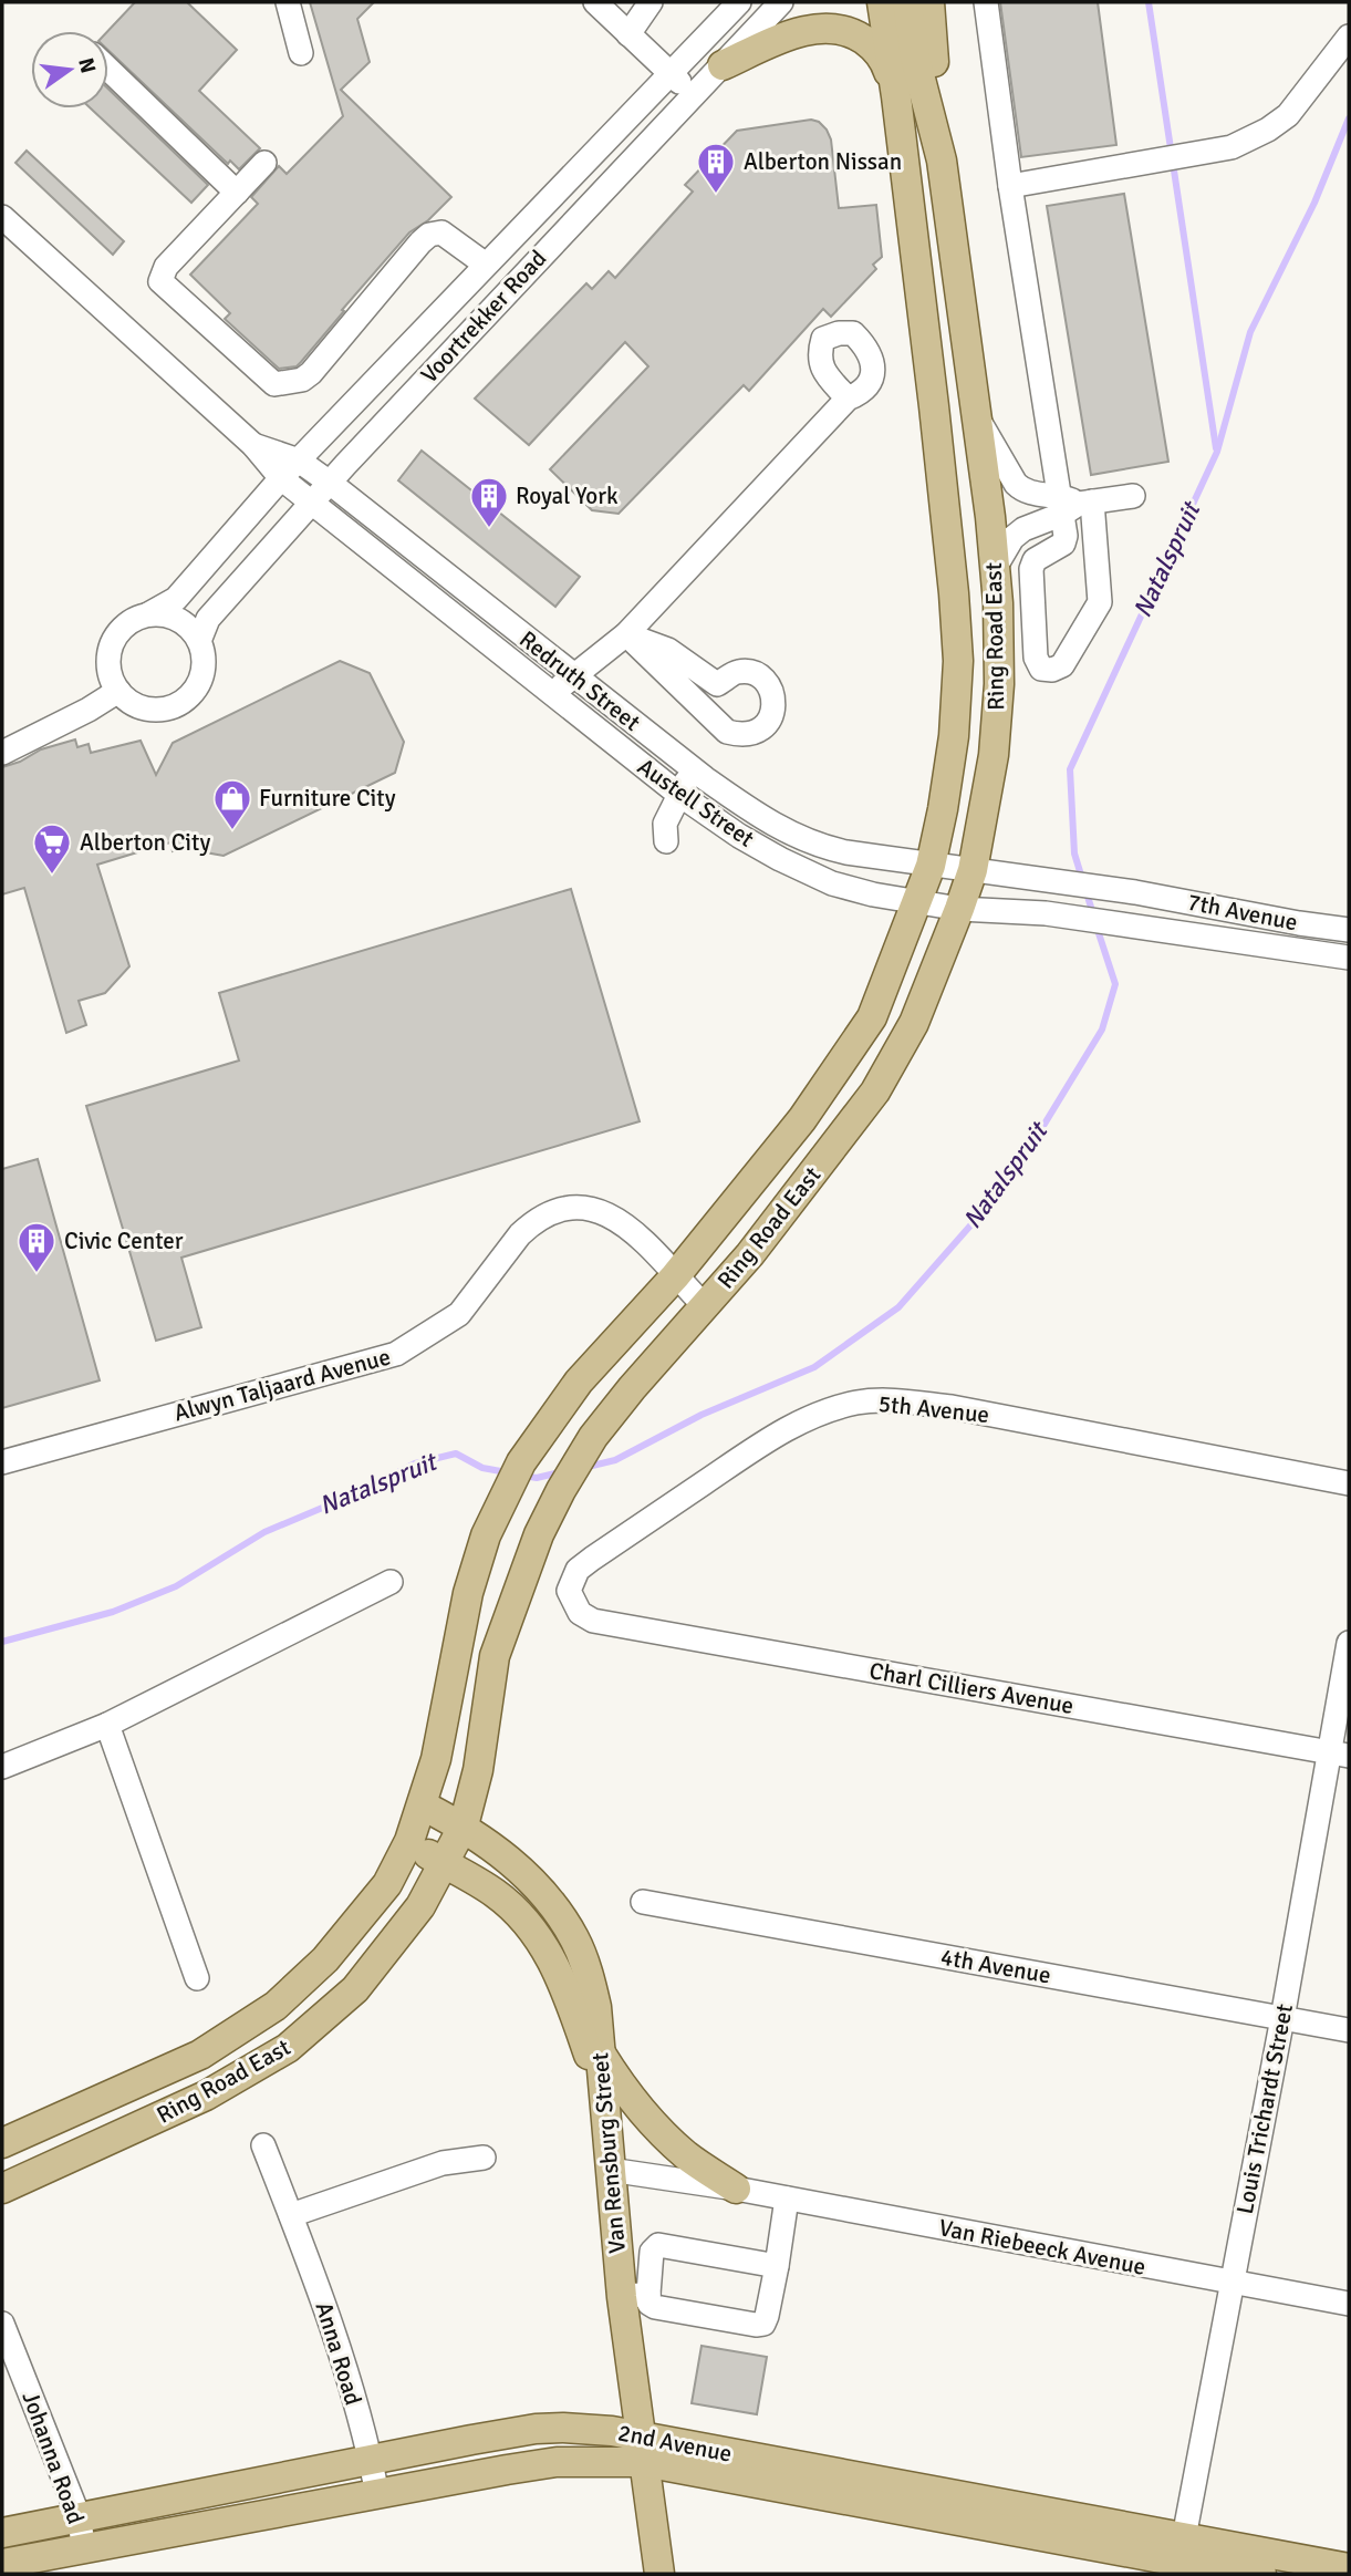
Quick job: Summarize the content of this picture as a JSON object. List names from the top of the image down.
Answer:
{
  "streets": {
    "main road": ["Ring Road East", "Van Rensburg Street", "2nd Avenue"],
    "street": [
      "Voortrekker Road",
      "Redruth Street",
      "Austell Street",
      "7th Avenue",
      "Alwyn Taljaard Avenue",
      "5th Avenue",
      "Charl Cilliers Avenue",
      "4th Avenue",
      "Louis Trichardt Street",
      "Van Riebeeck Avenue",
      "Anna Road",
      "Johanna Road"
    ]
  },
  "crossings": [
    ["Voortrekker Road", "Redruth Street"],
    ["Voortrekker Road", "Austell Street"],
    ["Ring Road East", "Redruth Street"],
    ["Ring Road East", "Austell Street"],
    ["Ring Road East", "Alwyn Taljaard Avenue"],
    ["Ring Road East", "Van Rensburg Street"],
    ["Redruth Street", "Austell Street"],
    ["Redruth Street", "7th Avenue"],
    ["Austell Street", "7th Avenue"],
    ["5th Avenue", "Charl Cilliers Avenue"],
    ["Charl Cilliers Avenue", "Louis Trichardt Street"],
    ["4th Avenue", "Louis Trichardt Street"],
    ["Louis Trichardt Street", "Van Riebeeck Avenue"],
    ["Louis Trichardt Street", "2nd Avenue"],
    ["Van Rensburg Street", "Van Riebeeck Avenue"],
    ["Van Rensburg Street", "2nd Avenue"],
    ["Anna Road", "2nd Avenue"],
    ["2nd Avenue", "Johanna Road"]
  ],
  "water": ["Natalspruit"],
  "places": {
    "building": ["Alberton Nissan", "Royal York", "Civic Center"],
    "shop": ["Furniture City"],
    "supermarket": ["Alberton City"]
  },
  "north": "right"
}
